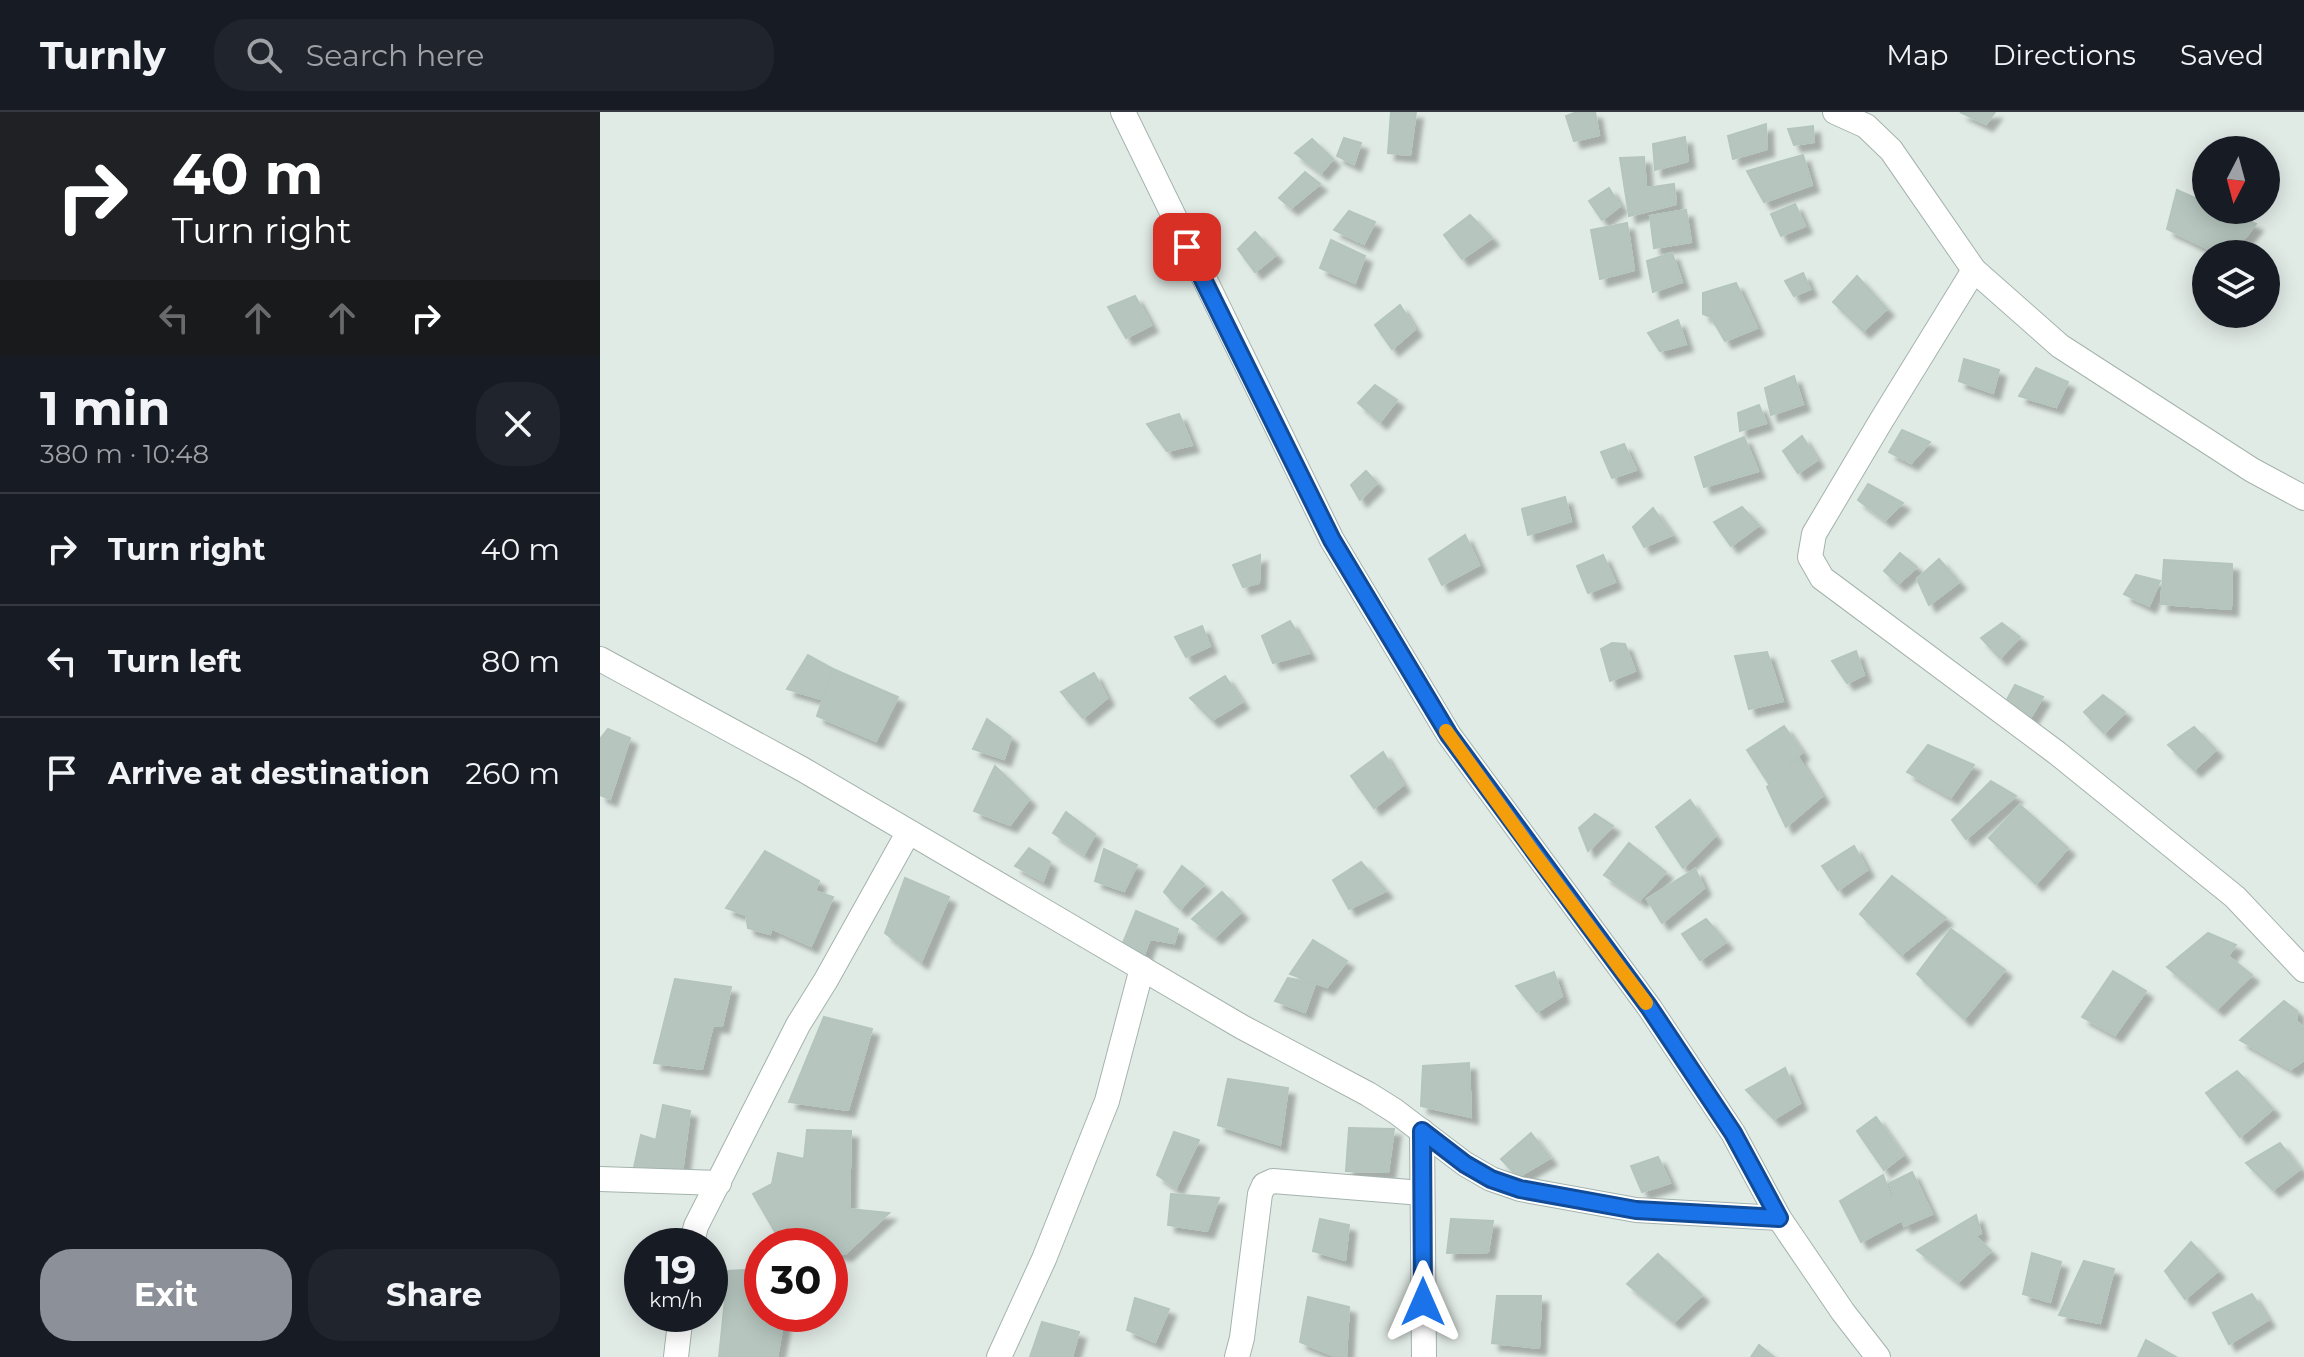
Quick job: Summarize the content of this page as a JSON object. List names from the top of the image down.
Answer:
{
  "north": "bottom",
  "page": {
    "header": "Turnly",
    "search": "Search here",
    "nav": ["Map", "Directions", "Saved"],
    "turn": ["40 m", "Turn right"],
    "heading": ["1 min", "380 m · 10:48"],
    "list": [
      {
        "name": "Turn right",
        "value": "40 m"
      },
      {
        "name": "Turn left",
        "value": "80 m"
      },
      {
        "name": "Arrive at destination",
        "value": "260 m"
      }
    ],
    "speed": "19 km/h",
    "limit": "30",
    "buttons": ["Exit", "Share"]
  }
}
